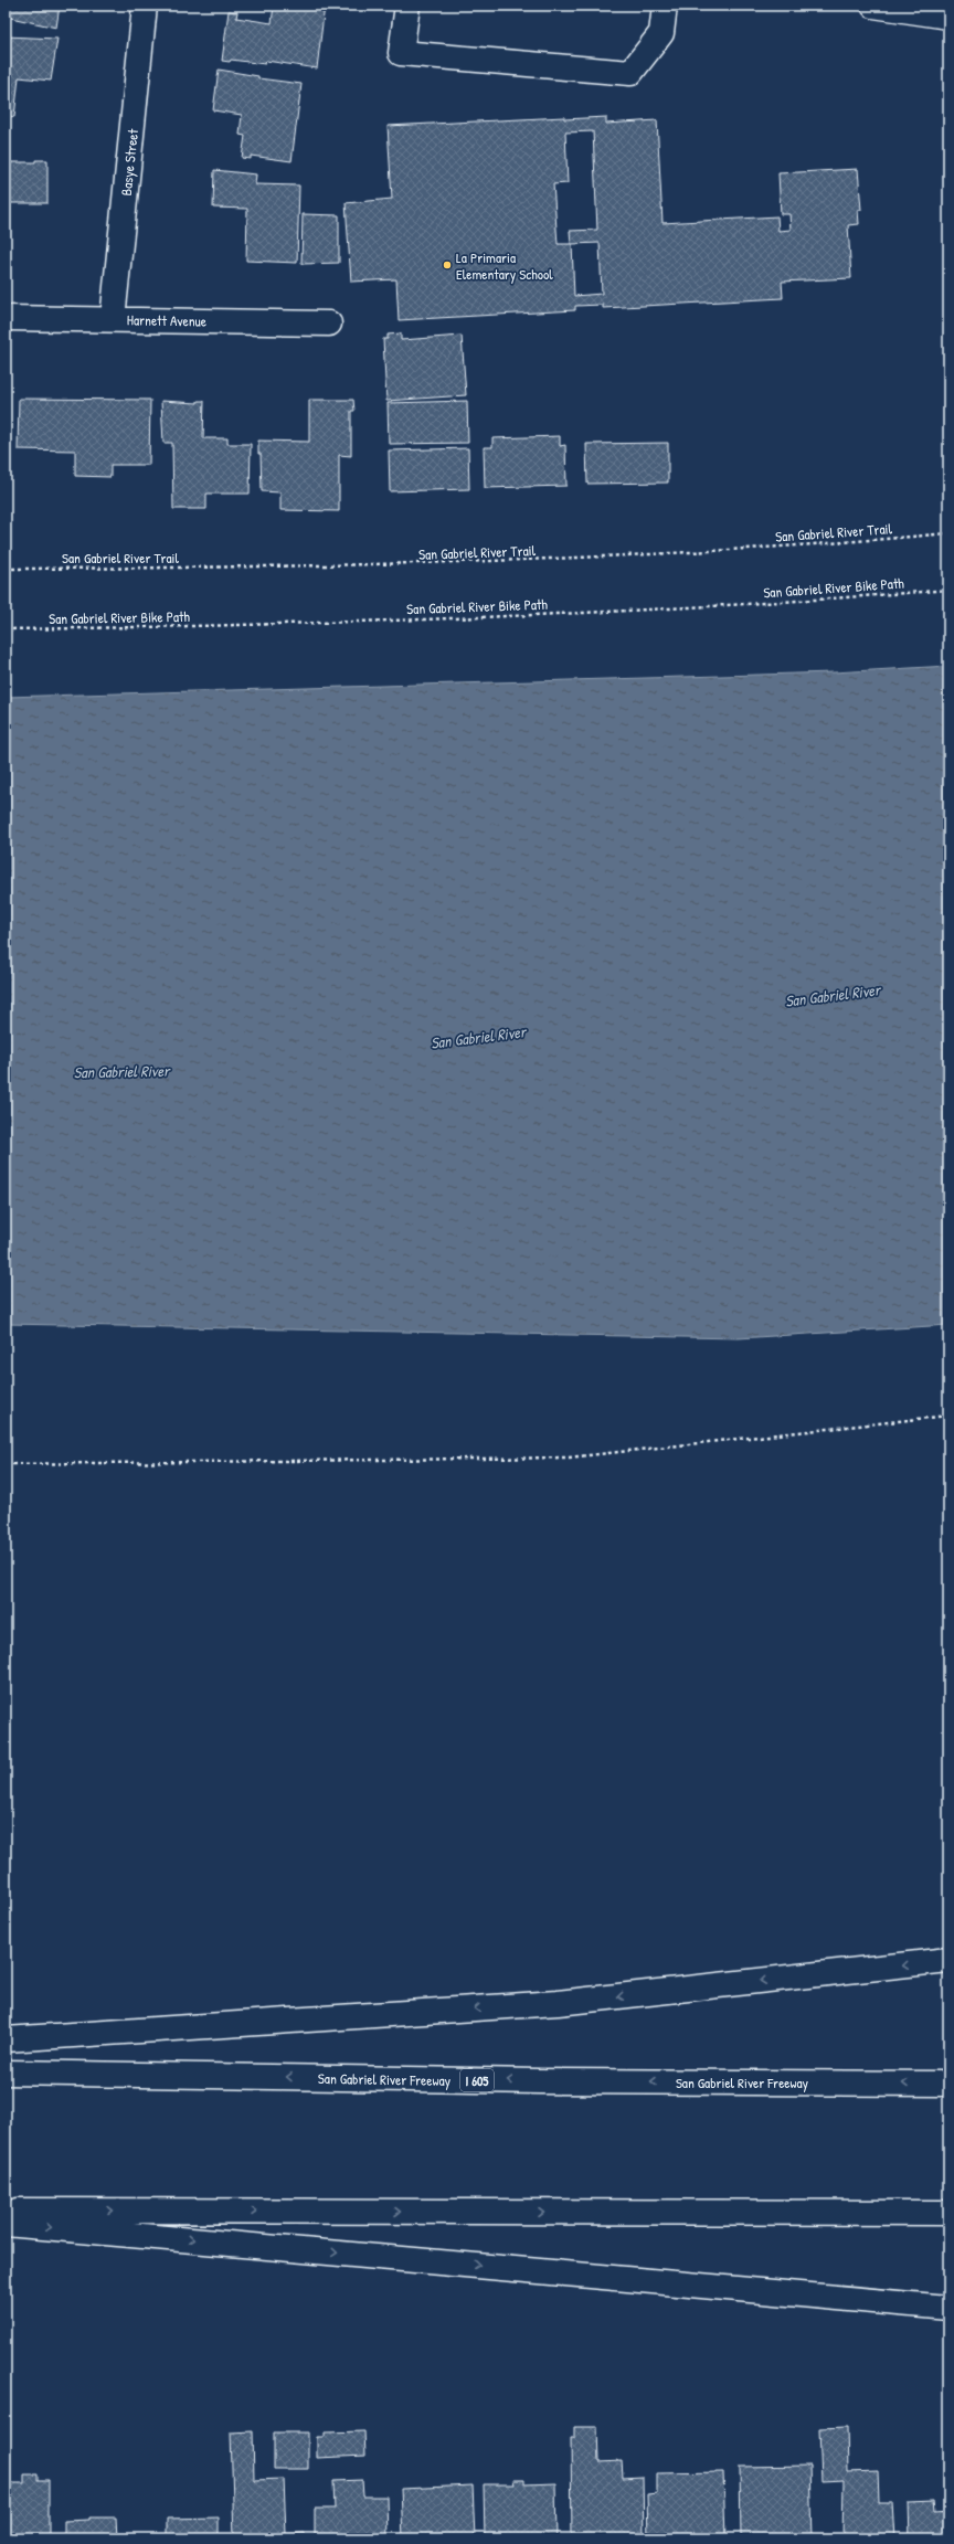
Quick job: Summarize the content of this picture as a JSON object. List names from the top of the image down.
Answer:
{
  "streets": {
    "main road": [
      "Basye Street",
      "Harnett Avenue",
      "San Gabriel River Freeway",
      "I 605"
    ],
    "path": ["San Gabriel River Trail", "San Gabriel River Bike Path"]
  },
  "crossings": [
    ["Basye Street", "Harnett Avenue"]
  ],
  "water": ["San Gabriel River"],
  "places": ["La Primaria Elementary School"]
}
